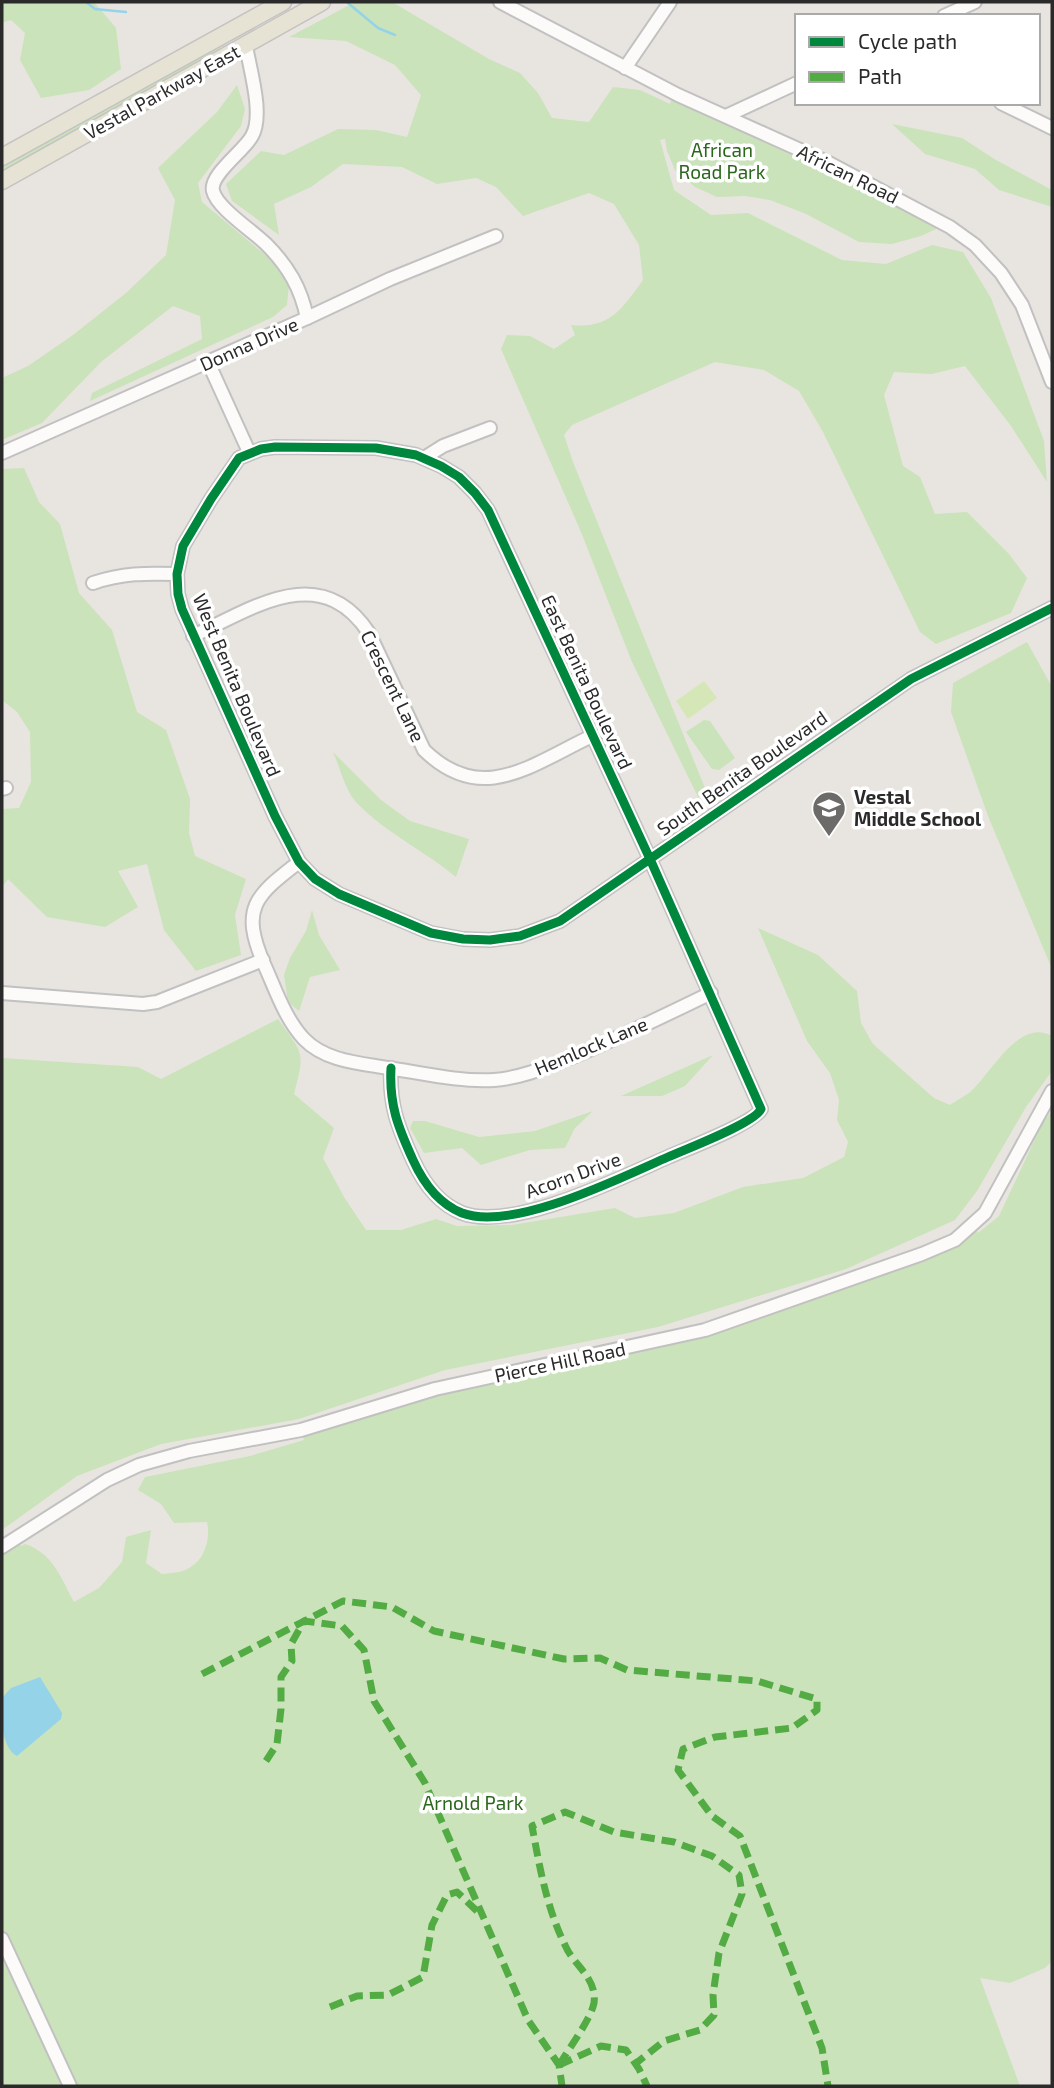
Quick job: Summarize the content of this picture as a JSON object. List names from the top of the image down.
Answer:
{
  "streets": {
    "main road": ["Vestal Parkway East"],
    "street": [
      "African Road",
      "Donna Drive",
      "East Benita Boulevard",
      "West Benita Boulevard",
      "Crescent Lane",
      "South Benita Boulevard",
      "Hemlock Lane",
      "Acorn Drive",
      "Pierce Hill Road"
    ]
  },
  "crossings": [
    ["East Benita Boulevard", "West Benita Boulevard"],
    ["East Benita Boulevard", "Crescent Lane"],
    ["East Benita Boulevard", "South Benita Boulevard"],
    ["East Benita Boulevard", "Hemlock Lane"],
    ["East Benita Boulevard", "Acorn Drive"],
    ["West Benita Boulevard", "Crescent Lane"],
    ["West Benita Boulevard", "South Benita Boulevard"],
    ["West Benita Boulevard", "Hemlock Lane"],
    ["South Benita Boulevard", "Hemlock Lane"],
    ["Hemlock Lane", "Acorn Drive"]
  ],
  "parks": ["African Road Park", "Arnold Park"],
  "places": {
    "school or university": ["Vestal Middle School"]
  },
  "legend": ["Cycle path", "Path"]
}
